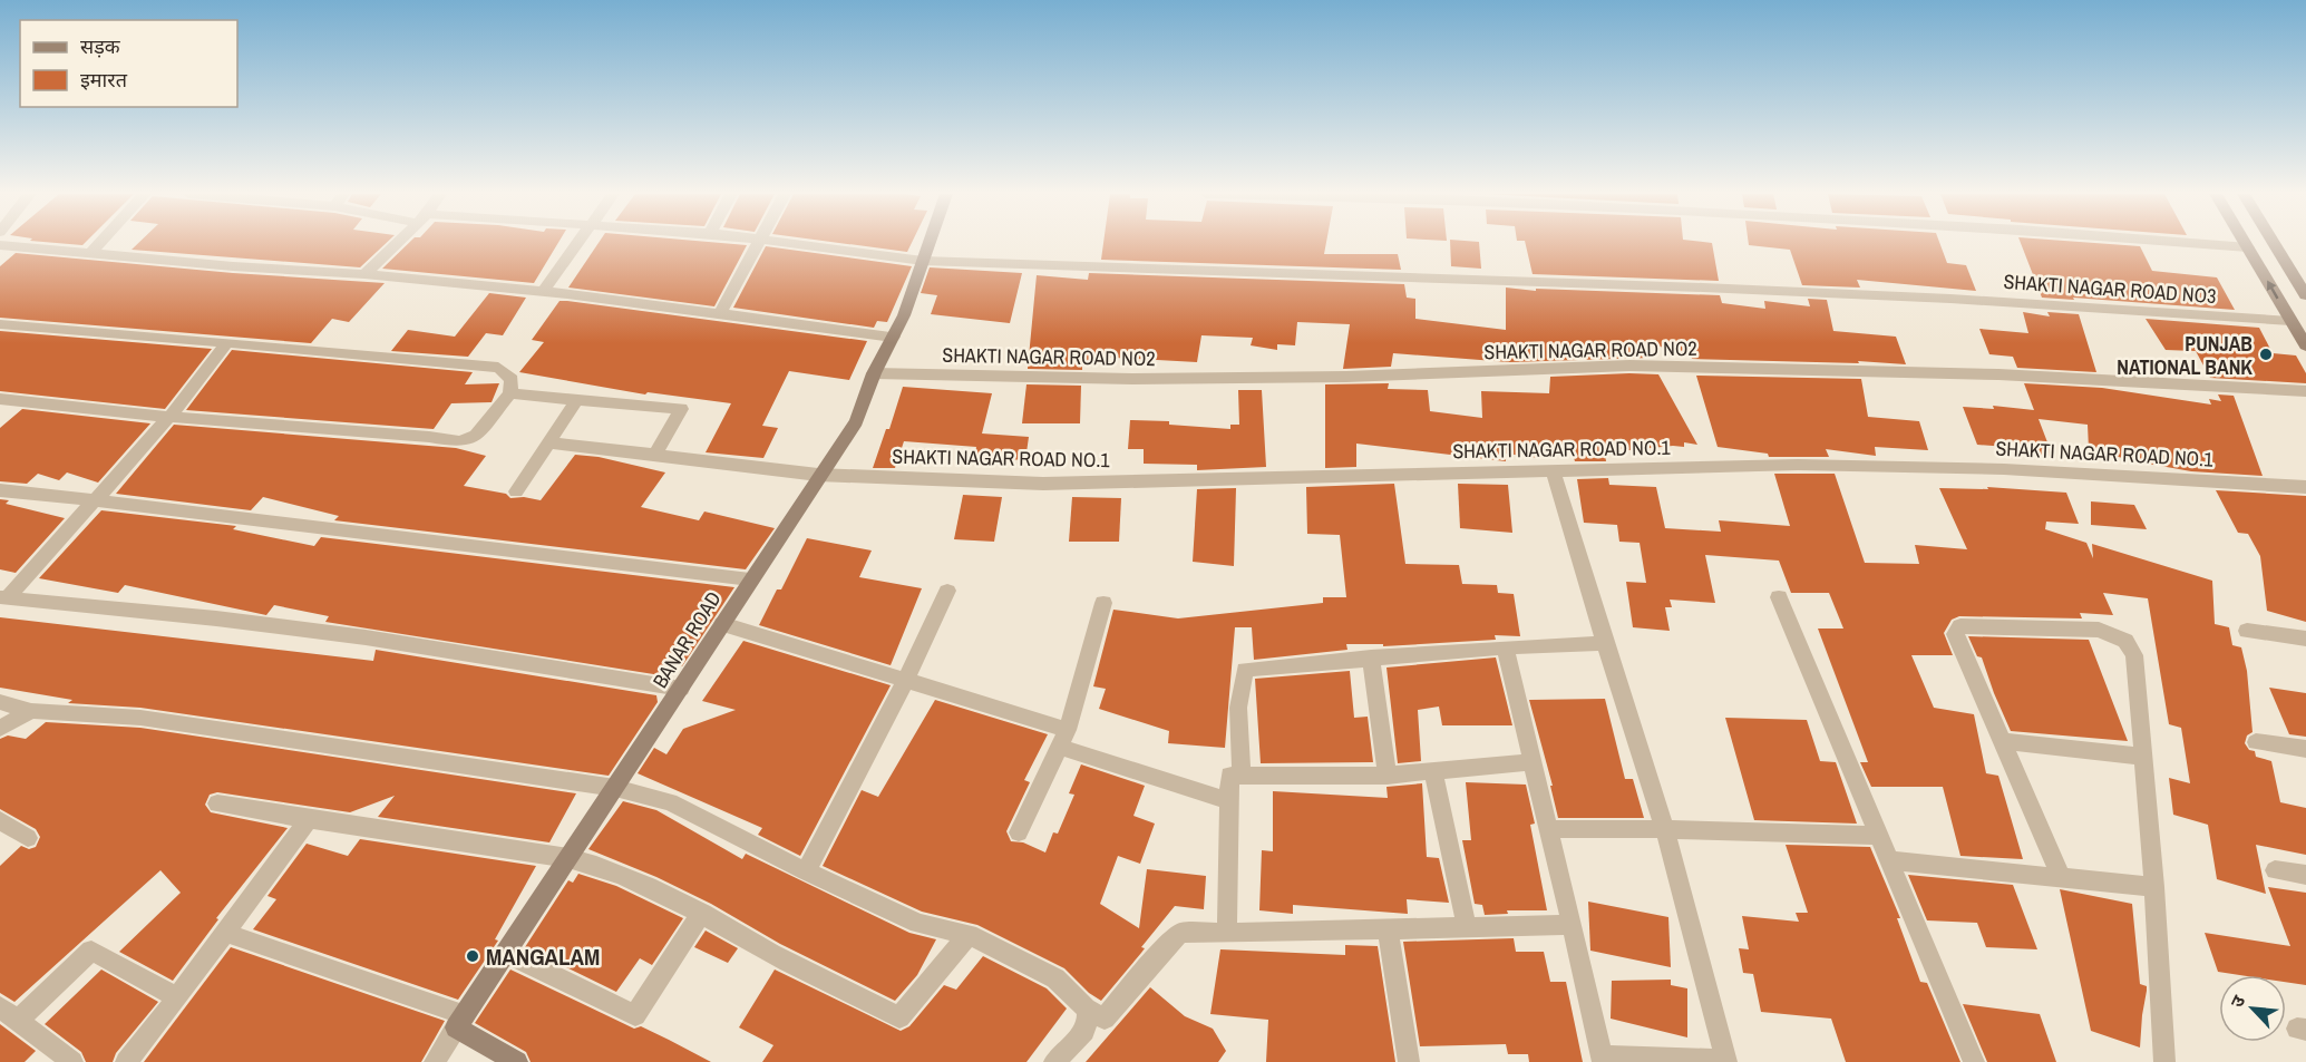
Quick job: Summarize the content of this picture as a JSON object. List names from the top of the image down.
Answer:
{
  "streets": {
    "street": [
      "SHAKTI NAGAR ROAD NO3",
      "SHAKTI NAGAR ROAD NO2",
      "SHAKTI NAGAR ROAD NO.1",
      "BANAR ROAD"
    ]
  },
  "crossings": [
    ["SHAKTI NAGAR ROAD NO3", "BANAR ROAD"],
    ["SHAKTI NAGAR ROAD NO2", "BANAR ROAD"],
    ["SHAKTI NAGAR ROAD NO.1", "BANAR ROAD"]
  ],
  "places": ["PUNJAB NATIONAL BANK", "MANGALAM"],
  "legend": ["सड़क", "इमारत"],
  "north": "top left"
}
